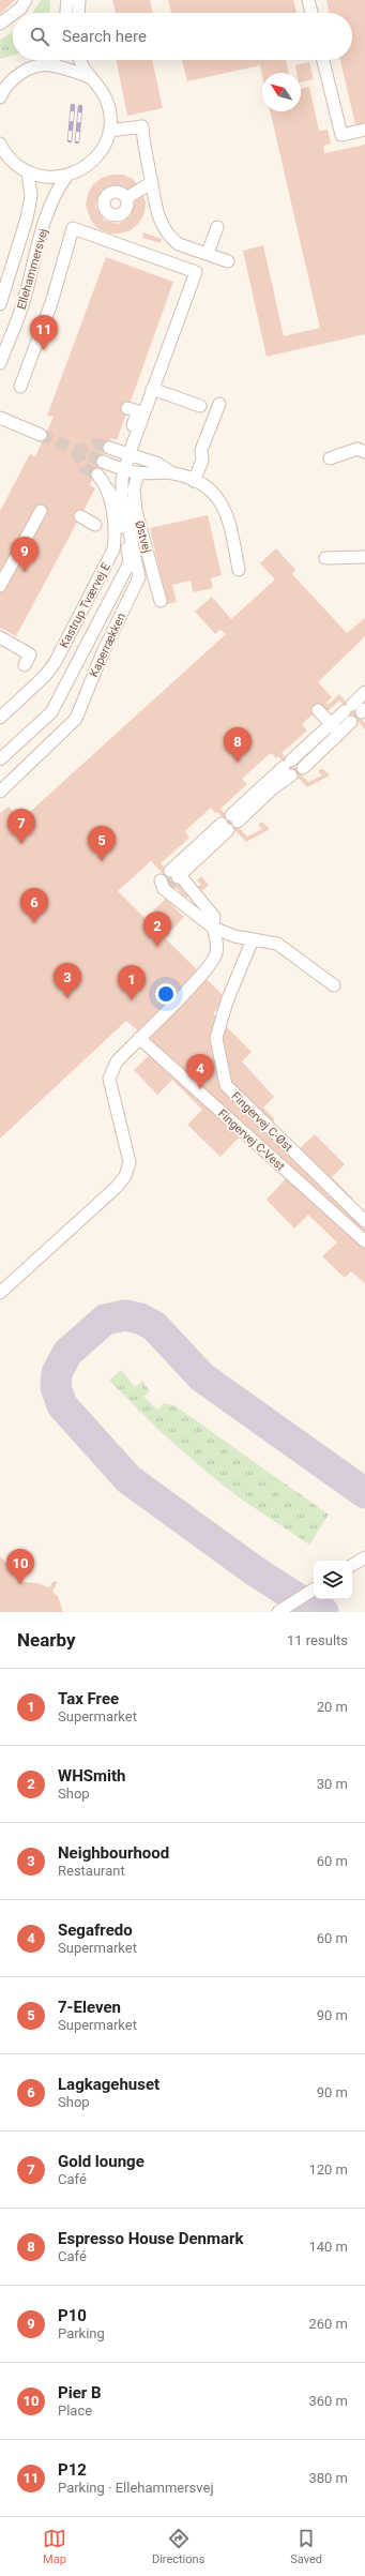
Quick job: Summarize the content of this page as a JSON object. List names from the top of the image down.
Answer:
{
  "streets": {
    "street": [
      "Ellehammersvej",
      "Østvej",
      "Kastrup Tværvej E",
      "Kaperrækken",
      "Fingervej C-Øst",
      "Fingervej C-Vest"
    ]
  },
  "crossings": [
    ["Kastrup Tværvej E", "Kaperrækken"]
  ],
  "north": "top left",
  "page": {
    "search": "Search here",
    "pins": [
      "11",
      "9",
      "8",
      "7",
      "5",
      "6",
      "2",
      "3",
      "1",
      "4",
      "10"
    ],
    "heading": ["Nearby", "11 results"],
    "list": [
      {
        "mark": "1",
        "name": "Tax Free",
        "note": "Supermarket",
        "value": "20 m"
      },
      {
        "mark": "2",
        "name": "WHSmith",
        "note": "Shop",
        "value": "30 m"
      },
      {
        "mark": "3",
        "name": "Neighbourhood",
        "note": "Restaurant",
        "value": "60 m"
      },
      {
        "mark": "4",
        "name": "Segafredo",
        "note": "Supermarket",
        "value": "60 m"
      },
      {
        "mark": "5",
        "name": "7-Eleven",
        "note": "Supermarket",
        "value": "90 m"
      },
      {
        "mark": "6",
        "name": "Lagkagehuset",
        "note": "Shop",
        "value": "90 m"
      },
      {
        "mark": "7",
        "name": "Gold lounge",
        "note": "Café",
        "value": "120 m"
      },
      {
        "mark": "8",
        "name": "Espresso House Denmark",
        "note": "Café",
        "value": "140 m"
      },
      {
        "mark": "9",
        "name": "P10",
        "note": "Parking",
        "value": "260 m"
      },
      {
        "mark": "10",
        "name": "Pier B",
        "note": "Place",
        "value": "360 m"
      },
      {
        "mark": "11",
        "name": "P12",
        "note": "Parking · Ellehammersvej",
        "value": "380 m"
      }
    ],
    "nav": ["Map", "Directions", "Saved"]
  }
}
